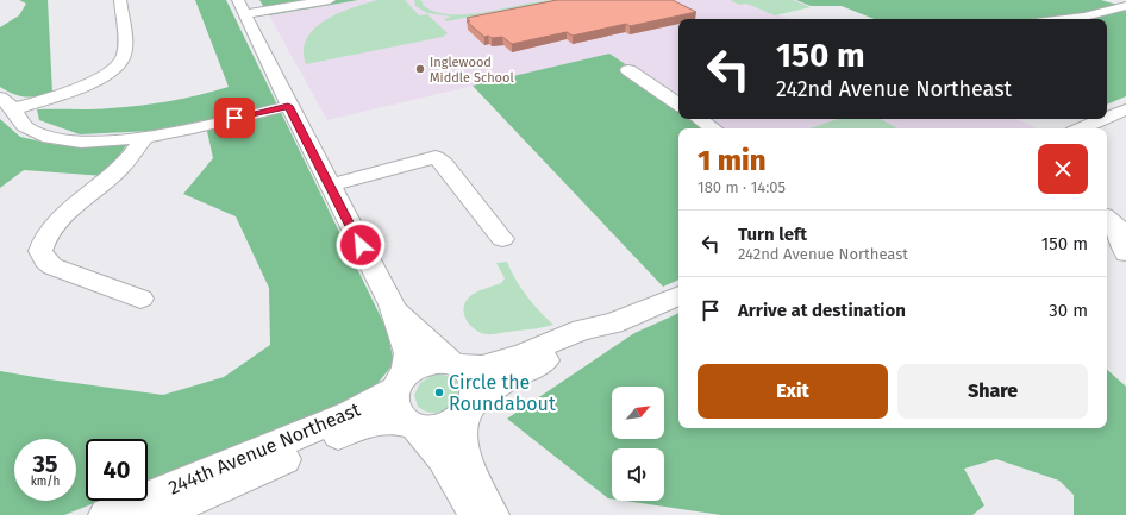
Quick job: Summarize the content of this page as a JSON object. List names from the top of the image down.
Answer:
{
  "streets": {
    "street": ["244th Avenue Northeast"]
  },
  "places": ["Inglewood Middle School", "Circle the Roundabout"],
  "north": "top right",
  "page": {
    "turn": ["150 m", "242nd Avenue Northeast"],
    "heading": ["1 min", "180 m · 14:05"],
    "list": [
      {
        "name": "Turn left",
        "note": "242nd Avenue Northeast",
        "value": "150 m"
      },
      {
        "name": "Arrive at destination",
        "value": "30 m"
      }
    ],
    "buttons": ["Exit", "Share"],
    "speed": "35 km/h",
    "limit": "40"
  }
}
